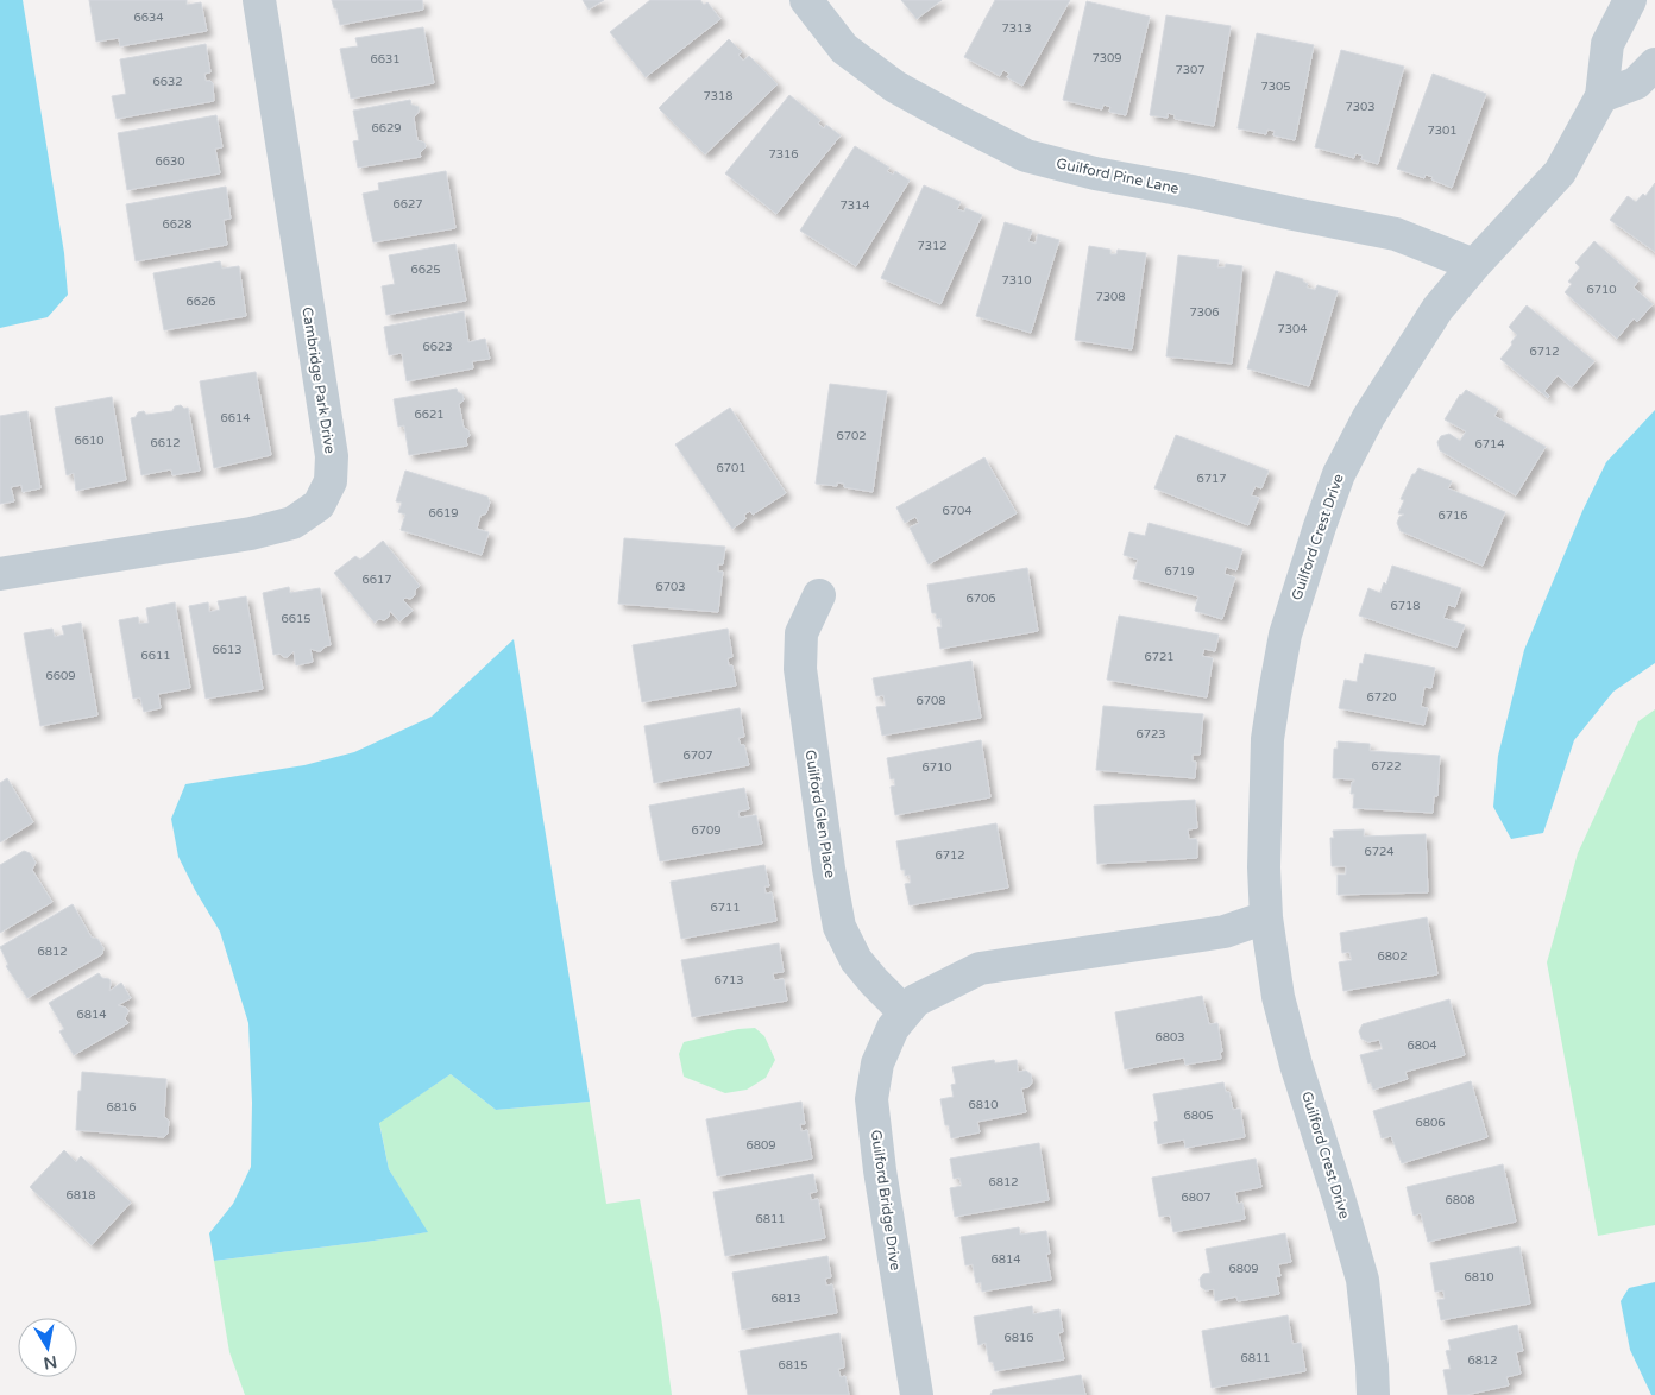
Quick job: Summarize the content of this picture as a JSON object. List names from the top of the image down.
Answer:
{
  "streets": {
    "street": [
      "Guilford Pine Lane",
      "Cambridge Park Drive",
      "Guilford Crest Drive",
      "Guilford Glen Place",
      "Guilford Bridge Drive"
    ]
  },
  "crossings": [
    ["Guilford Pine Lane", "Guilford Crest Drive"],
    ["Guilford Glen Place", "Guilford Bridge Drive"]
  ],
  "house_numbers": [
    "6634",
    "7313",
    "7309",
    "6631",
    "7307",
    "6632",
    "7305",
    "7318",
    "7303",
    "6629",
    "7301",
    "7316",
    "6630",
    "6627",
    "7314",
    "6628",
    "7312",
    "6625",
    "7310",
    "6710",
    "7308",
    "6626",
    "7306",
    "7304",
    "6623",
    "6712",
    "6621",
    "6614",
    "6702",
    "6610",
    "6612",
    "6714",
    "6701",
    "6717",
    "6704",
    "6619",
    "6716",
    "6719",
    "6617",
    "6703",
    "6706",
    "6718",
    "6615",
    "6613",
    "6611",
    "6721",
    "6609",
    "6720",
    "6708",
    "6723",
    "6707",
    "6722",
    "6710",
    "6709",
    "6724",
    "6712",
    "6711",
    "6812",
    "6802",
    "6713",
    "6814",
    "6803",
    "6804",
    "6810",
    "6816",
    "6805",
    "6806",
    "6809",
    "6812",
    "6818",
    "6807",
    "6808",
    "6811",
    "6814",
    "6809",
    "6810",
    "6813",
    "6816",
    "6811",
    "6812",
    "6815"
  ],
  "north": "bottom"
}
